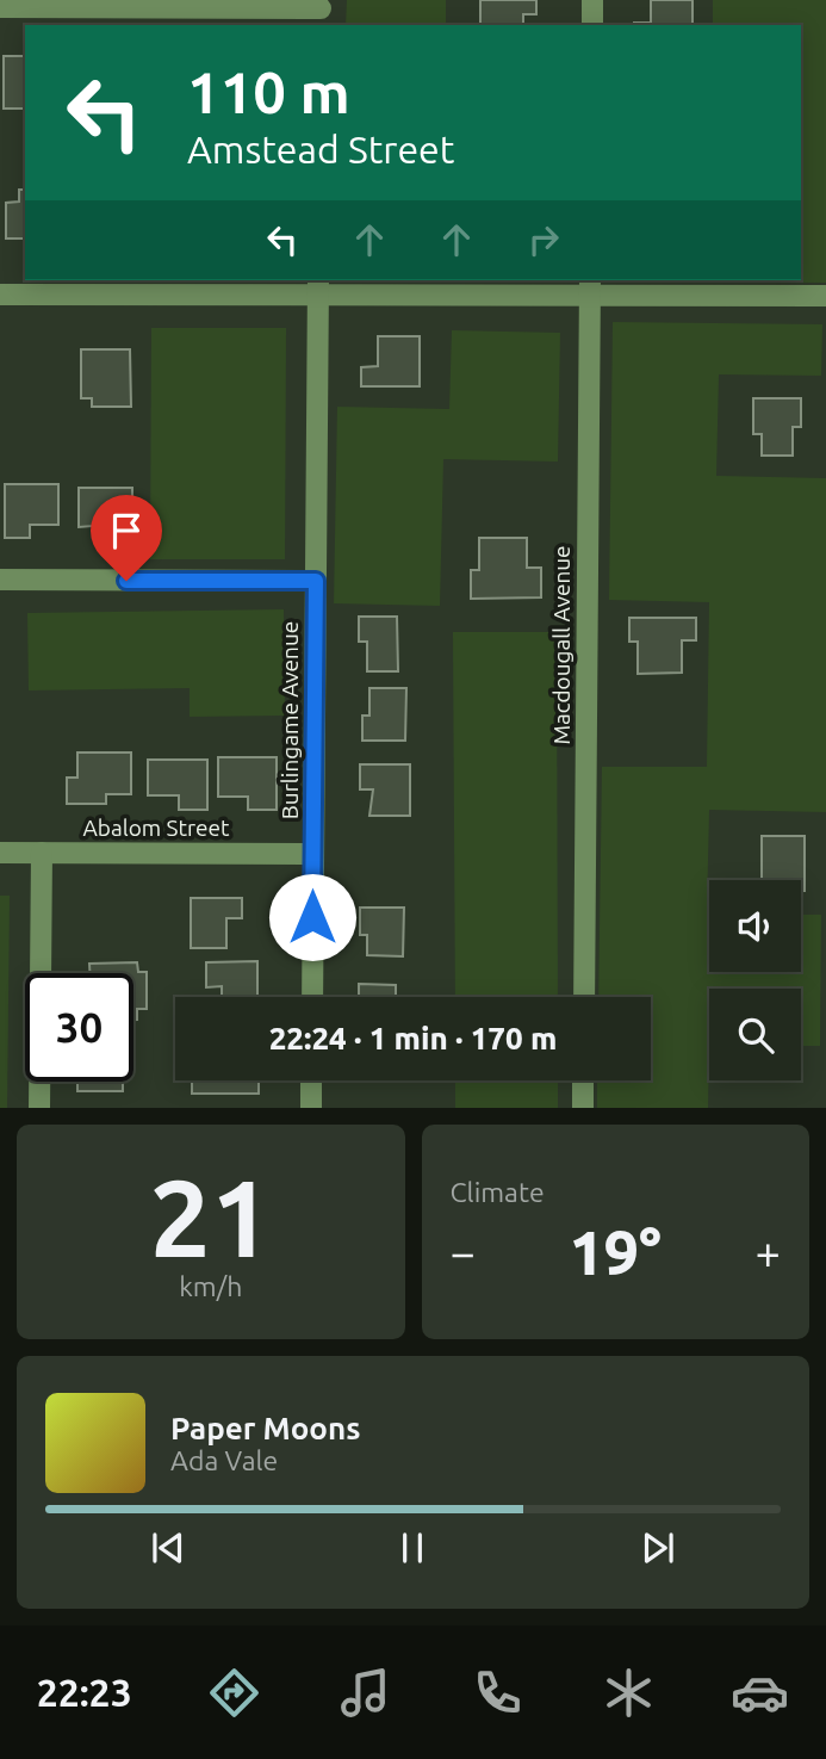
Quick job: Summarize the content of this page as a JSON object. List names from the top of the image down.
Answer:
{
  "streets": {
    "street": ["Macdougall Avenue", "Burlingame Avenue", "Abalom Street"]
  },
  "crossings": [
    ["Burlingame Avenue", "Abalom Street"]
  ],
  "page": {
    "turn": ["110 m", "Amstead Street"],
    "limit": "30",
    "trip": "22:24 · 1 min · 170 m",
    "tile": [
      ["21", "km/h"],
      "Climate"
    ],
    "heat": ["−", "19°", "+"],
    "song": ["Paper Moons", "Ada Vale"],
    "tabs": "22:23"
  }
}
